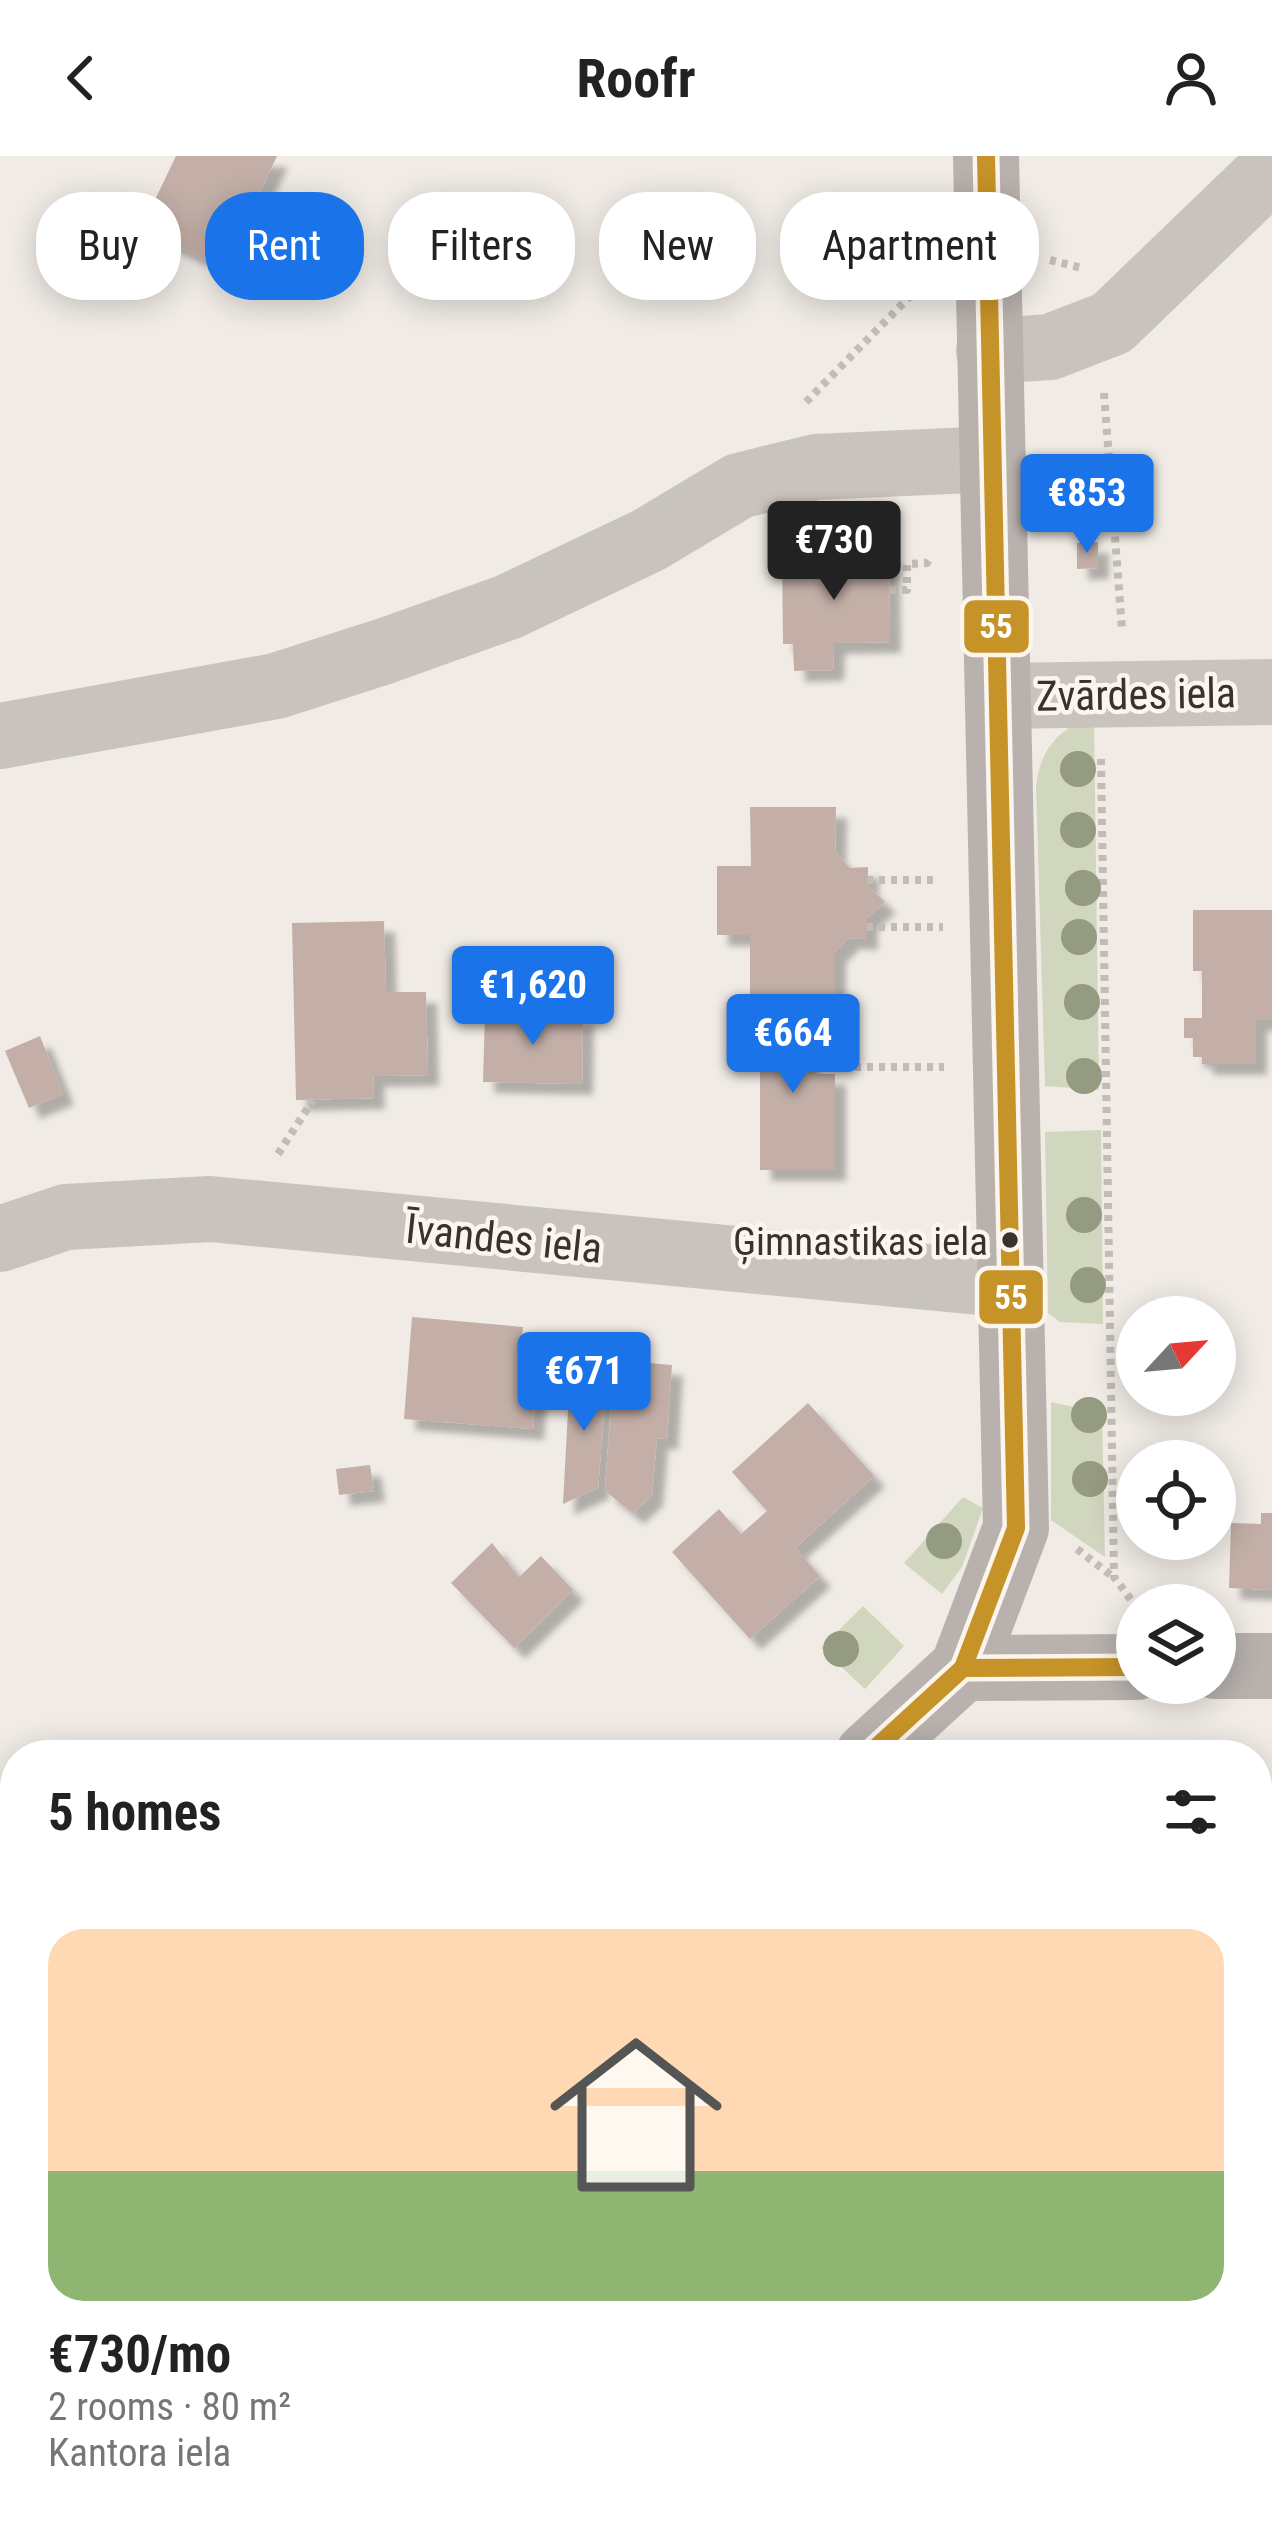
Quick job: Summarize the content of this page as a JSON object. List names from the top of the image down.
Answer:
{
  "streets": {
    "street": ["Zvārdes iela", "Īvandes iela"]
  },
  "places": ["Ģimnastikas iela"],
  "lines": ["transit line 55"],
  "north": "top right",
  "page": {
    "header": "Roofr",
    "chip": [
      "Buy",
      "Rent",
      "Filters",
      "New",
      "Apartment"
    ],
    "price": [
      "€853",
      "€730",
      "€1,620",
      "€664",
      "€671"
    ],
    "heading": "5 homes",
    "list": [
      {
        "name": "€730/mo",
        "note": "2 rooms · 80 m² · Kantora iela"
      }
    ]
  }
}
